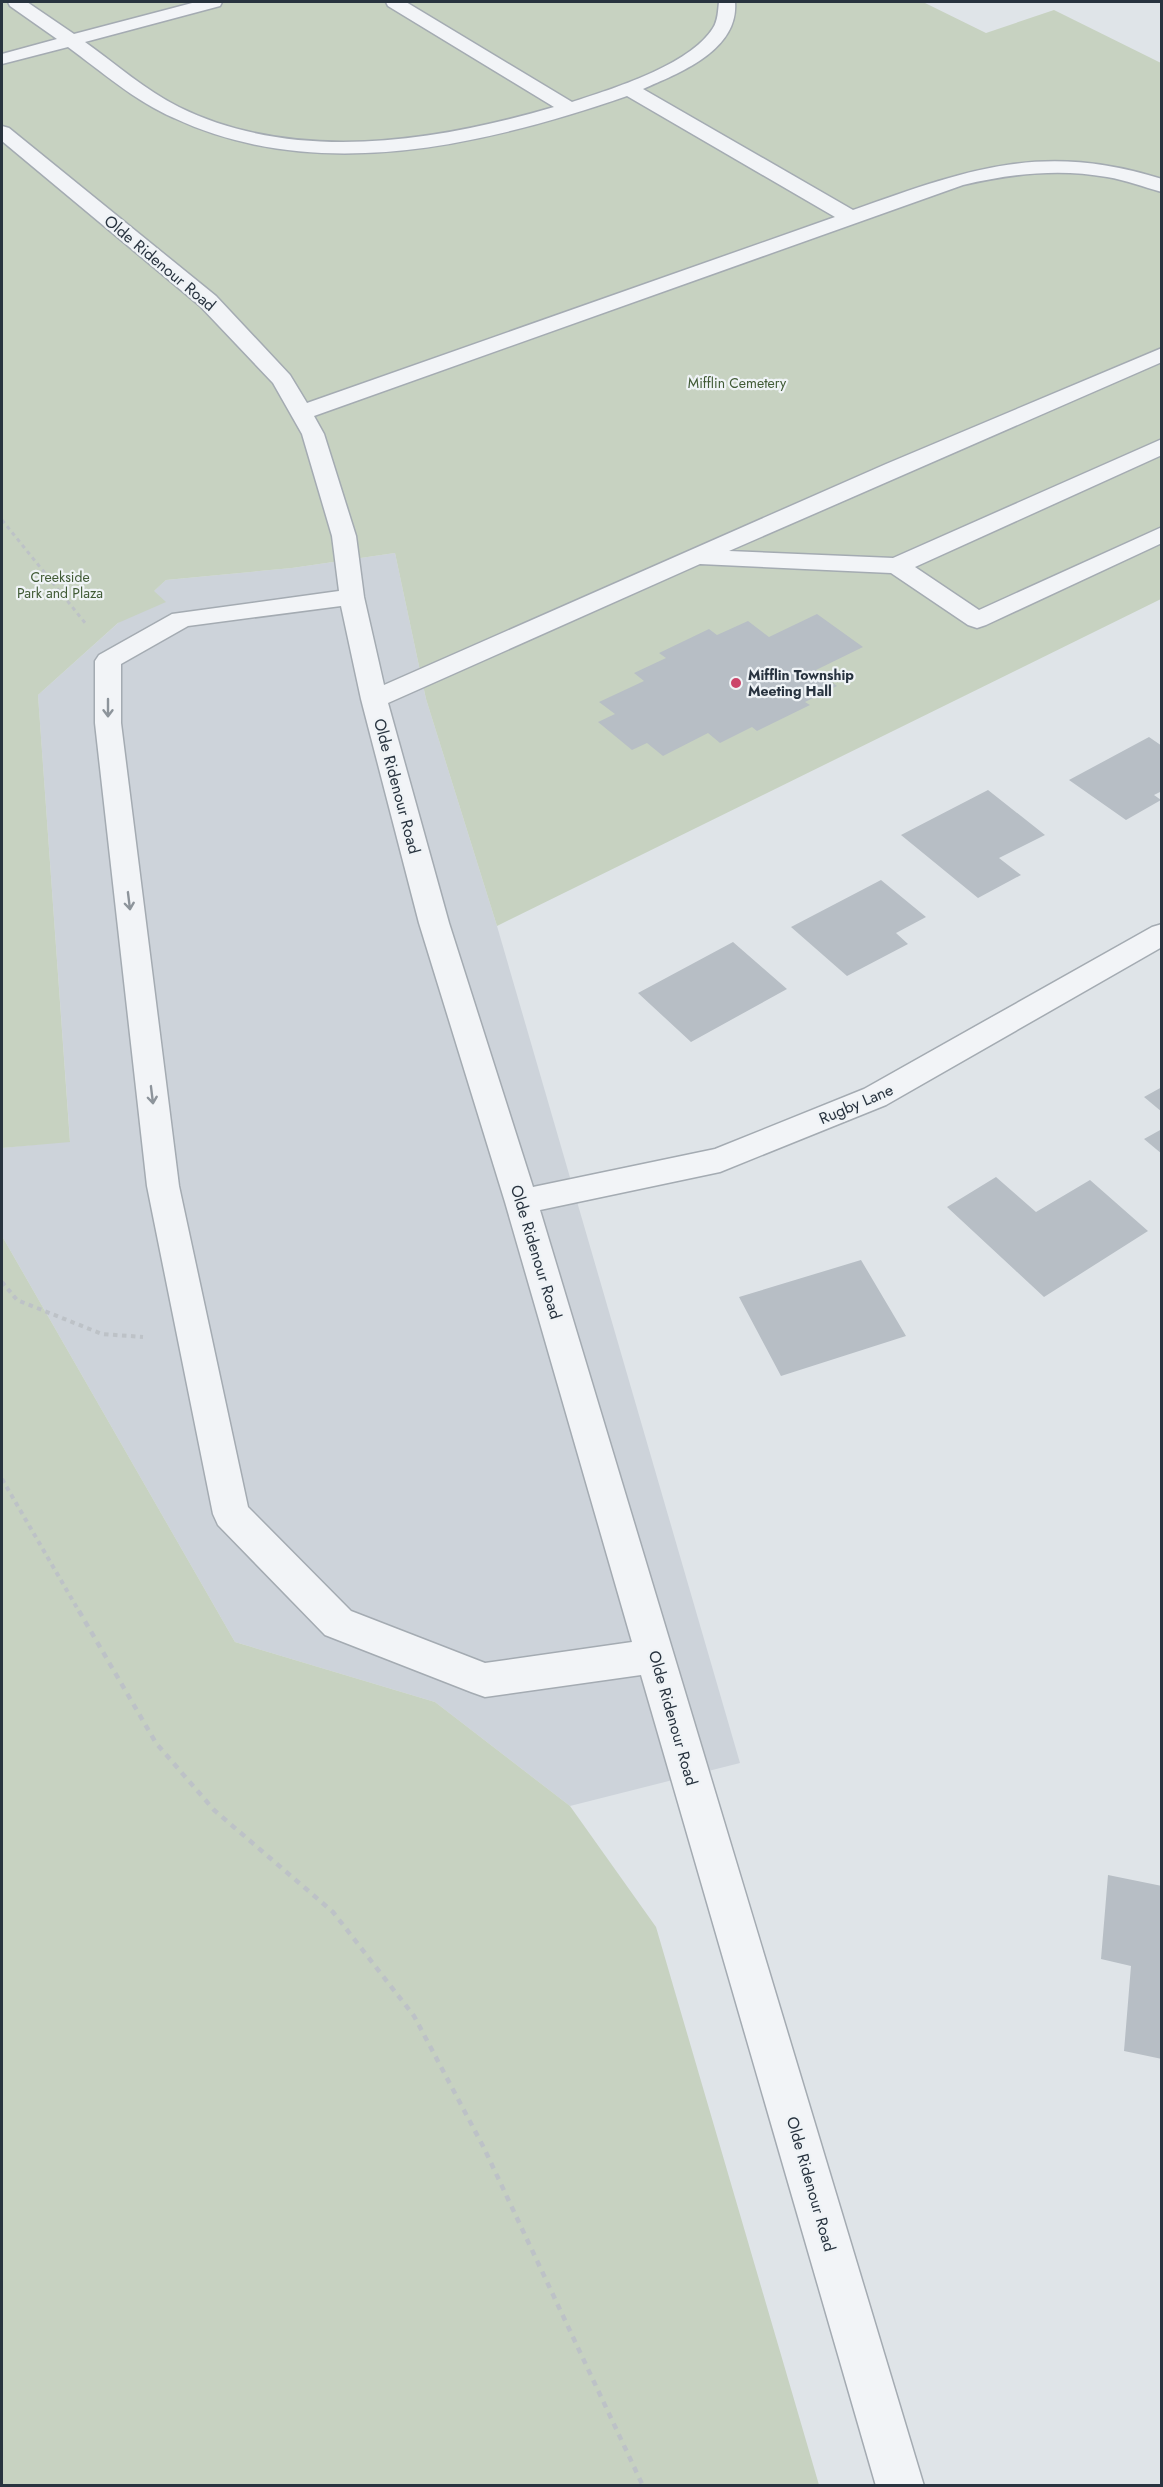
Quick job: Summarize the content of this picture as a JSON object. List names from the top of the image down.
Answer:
{
  "streets": {
    "street": ["Olde Ridenour Road", "Rugby Lane"]
  },
  "crossings": [
    ["Olde Ridenour Road", "Rugby Lane"]
  ],
  "parks": ["Mifflin Cemetery", "Creekside Park and Plaza"],
  "places": ["Mifflin Township Meeting Hall"]
}
